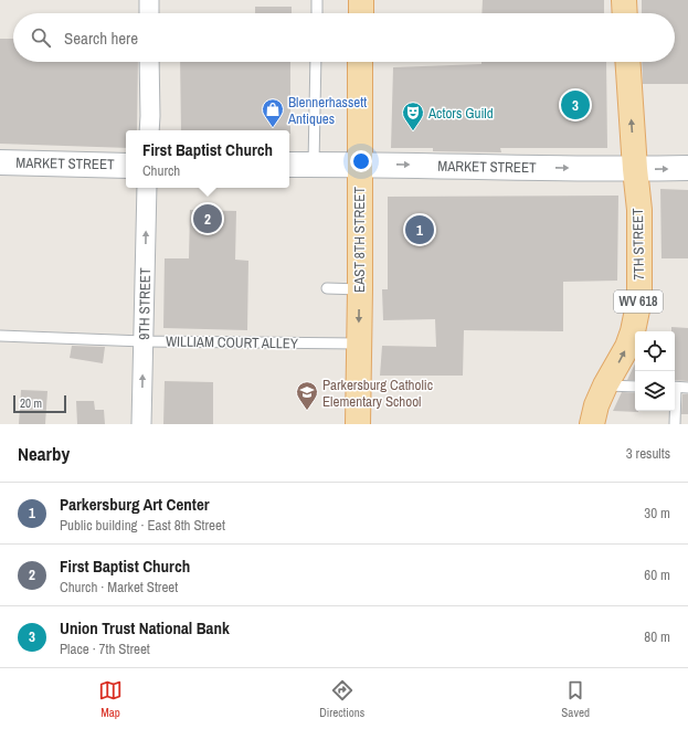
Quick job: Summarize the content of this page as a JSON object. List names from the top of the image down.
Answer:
{
  "streets": {
    "main road": ["EAST 8TH STREET", "7TH STREET", "WV 618"],
    "street": ["MARKET STREET", "9TH STREET"],
    "lane": ["WILLIAM COURT ALLEY"]
  },
  "crossings": [
    ["MARKET STREET", "EAST 8TH STREET"],
    ["MARKET STREET", "7TH STREET"],
    ["EAST 8TH STREET", "WILLIAM COURT ALLEY"],
    ["9TH STREET", "WILLIAM COURT ALLEY"]
  ],
  "one_way": ["MARKET STREET", "7TH STREET", "9TH STREET"],
  "places": {
    "shop": ["Blennerhassett Antiques"],
    "theatre": ["Actors Guild"],
    "school or university": ["Parkersburg Catholic Elementary School"]
  },
  "scale_bar": "20 m",
  "page": {
    "search": "Search here",
    "pins": ["3", "2", "1"],
    "popup": ["First Baptist Church", "Church"],
    "scale": "20 m",
    "heading": ["Nearby", "3 results"],
    "list": [
      {
        "mark": "1",
        "name": "Parkersburg Art Center",
        "note": "Public building · East 8th Street",
        "value": "30 m"
      },
      {
        "mark": "2",
        "name": "First Baptist Church",
        "note": "Church · Market Street",
        "value": "60 m"
      },
      {
        "mark": "3",
        "name": "Union Trust National Bank",
        "note": "Place · 7th Street",
        "value": "80 m"
      }
    ],
    "nav": ["Map", "Directions", "Saved"]
  }
}
